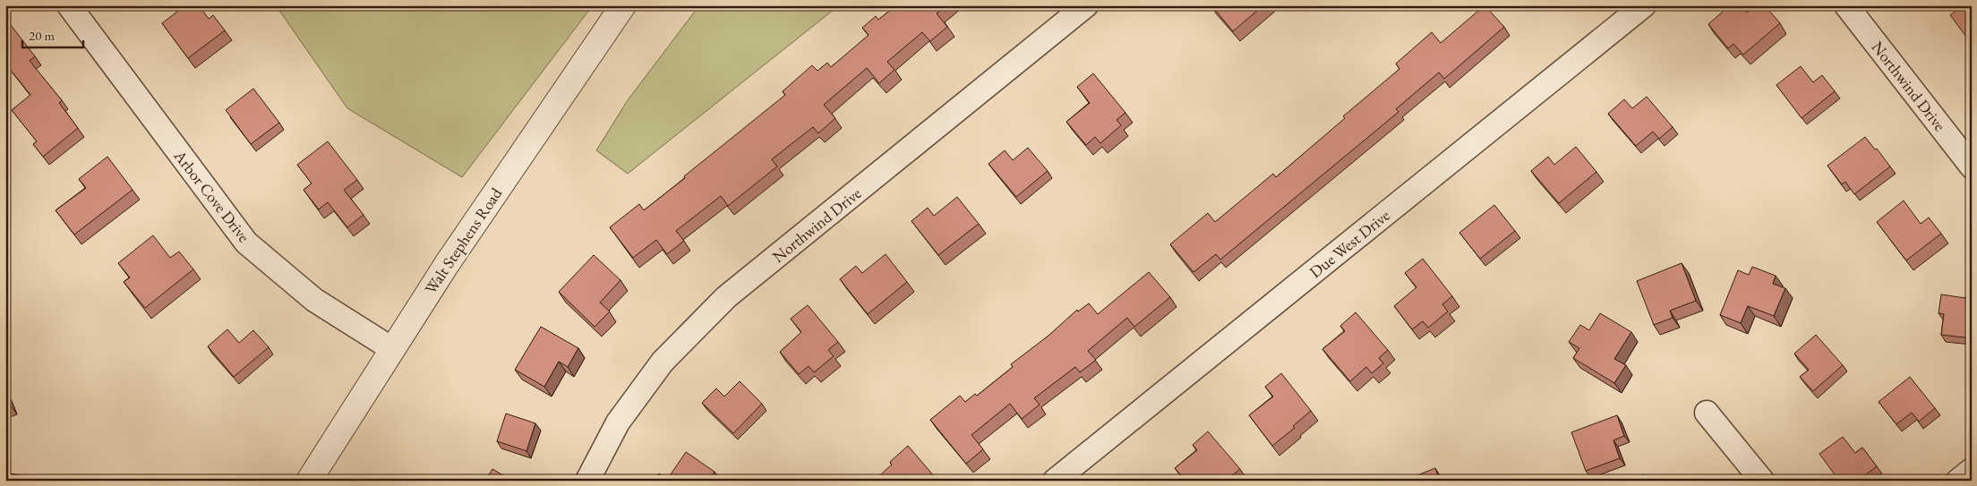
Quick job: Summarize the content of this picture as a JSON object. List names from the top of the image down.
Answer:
{
  "streets": {
    "street": [
      "Northwind Drive",
      "Arbor Cove Drive",
      "Walt Stephens Road",
      "Due West Drive"
    ]
  },
  "crossings": [
    ["Arbor Cove Drive", "Walt Stephens Road"]
  ],
  "scale_bar": "20 m"
}
